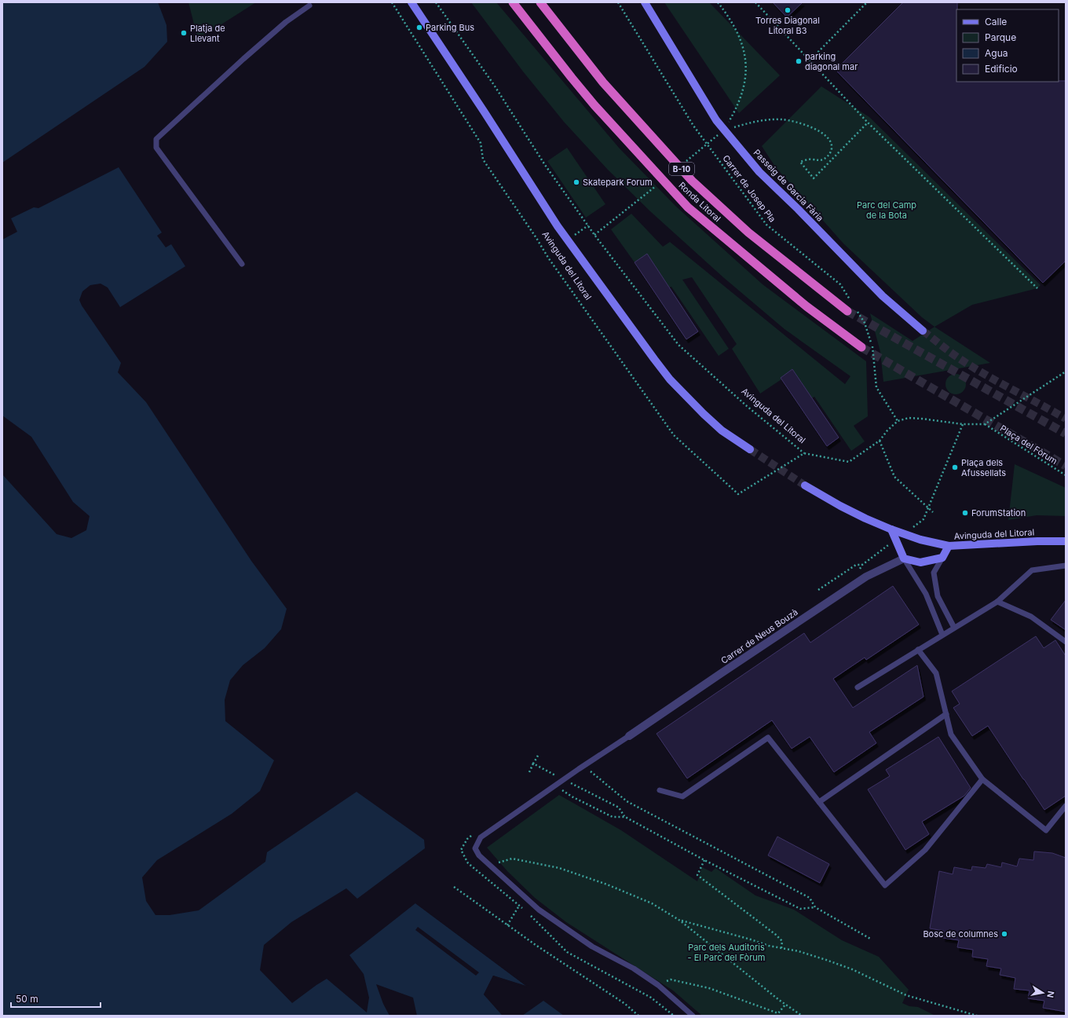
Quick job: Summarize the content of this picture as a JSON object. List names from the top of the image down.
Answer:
{
  "streets": {
    "highway": ["B-10", "Ronda Litoral"],
    "main road": ["Passeig de Garcia Fària", "Avinguda del Litoral"],
    "street": ["Carrer de Neus Bouzà"],
    "path": ["Carrer de Josep Pla", "Plaça del Fòrum"]
  },
  "parks": ["Parc del Camp de la Bota", "Parc dels Auditoris - El Parc del Fòrum"],
  "places": [
    "Torres Diagonal Litoral B3",
    "Parking Bus",
    "Platja de Llevant",
    "parking diagonal mar",
    "Skatepark Forum",
    "Plaça dels Afussellats",
    "ForumStation",
    "Bosc de columnes"
  ],
  "legend": [
    "Calle",
    "Parque",
    "Agua",
    "Edificio"
  ],
  "scale_bar": "50 m",
  "north": "right"
}
